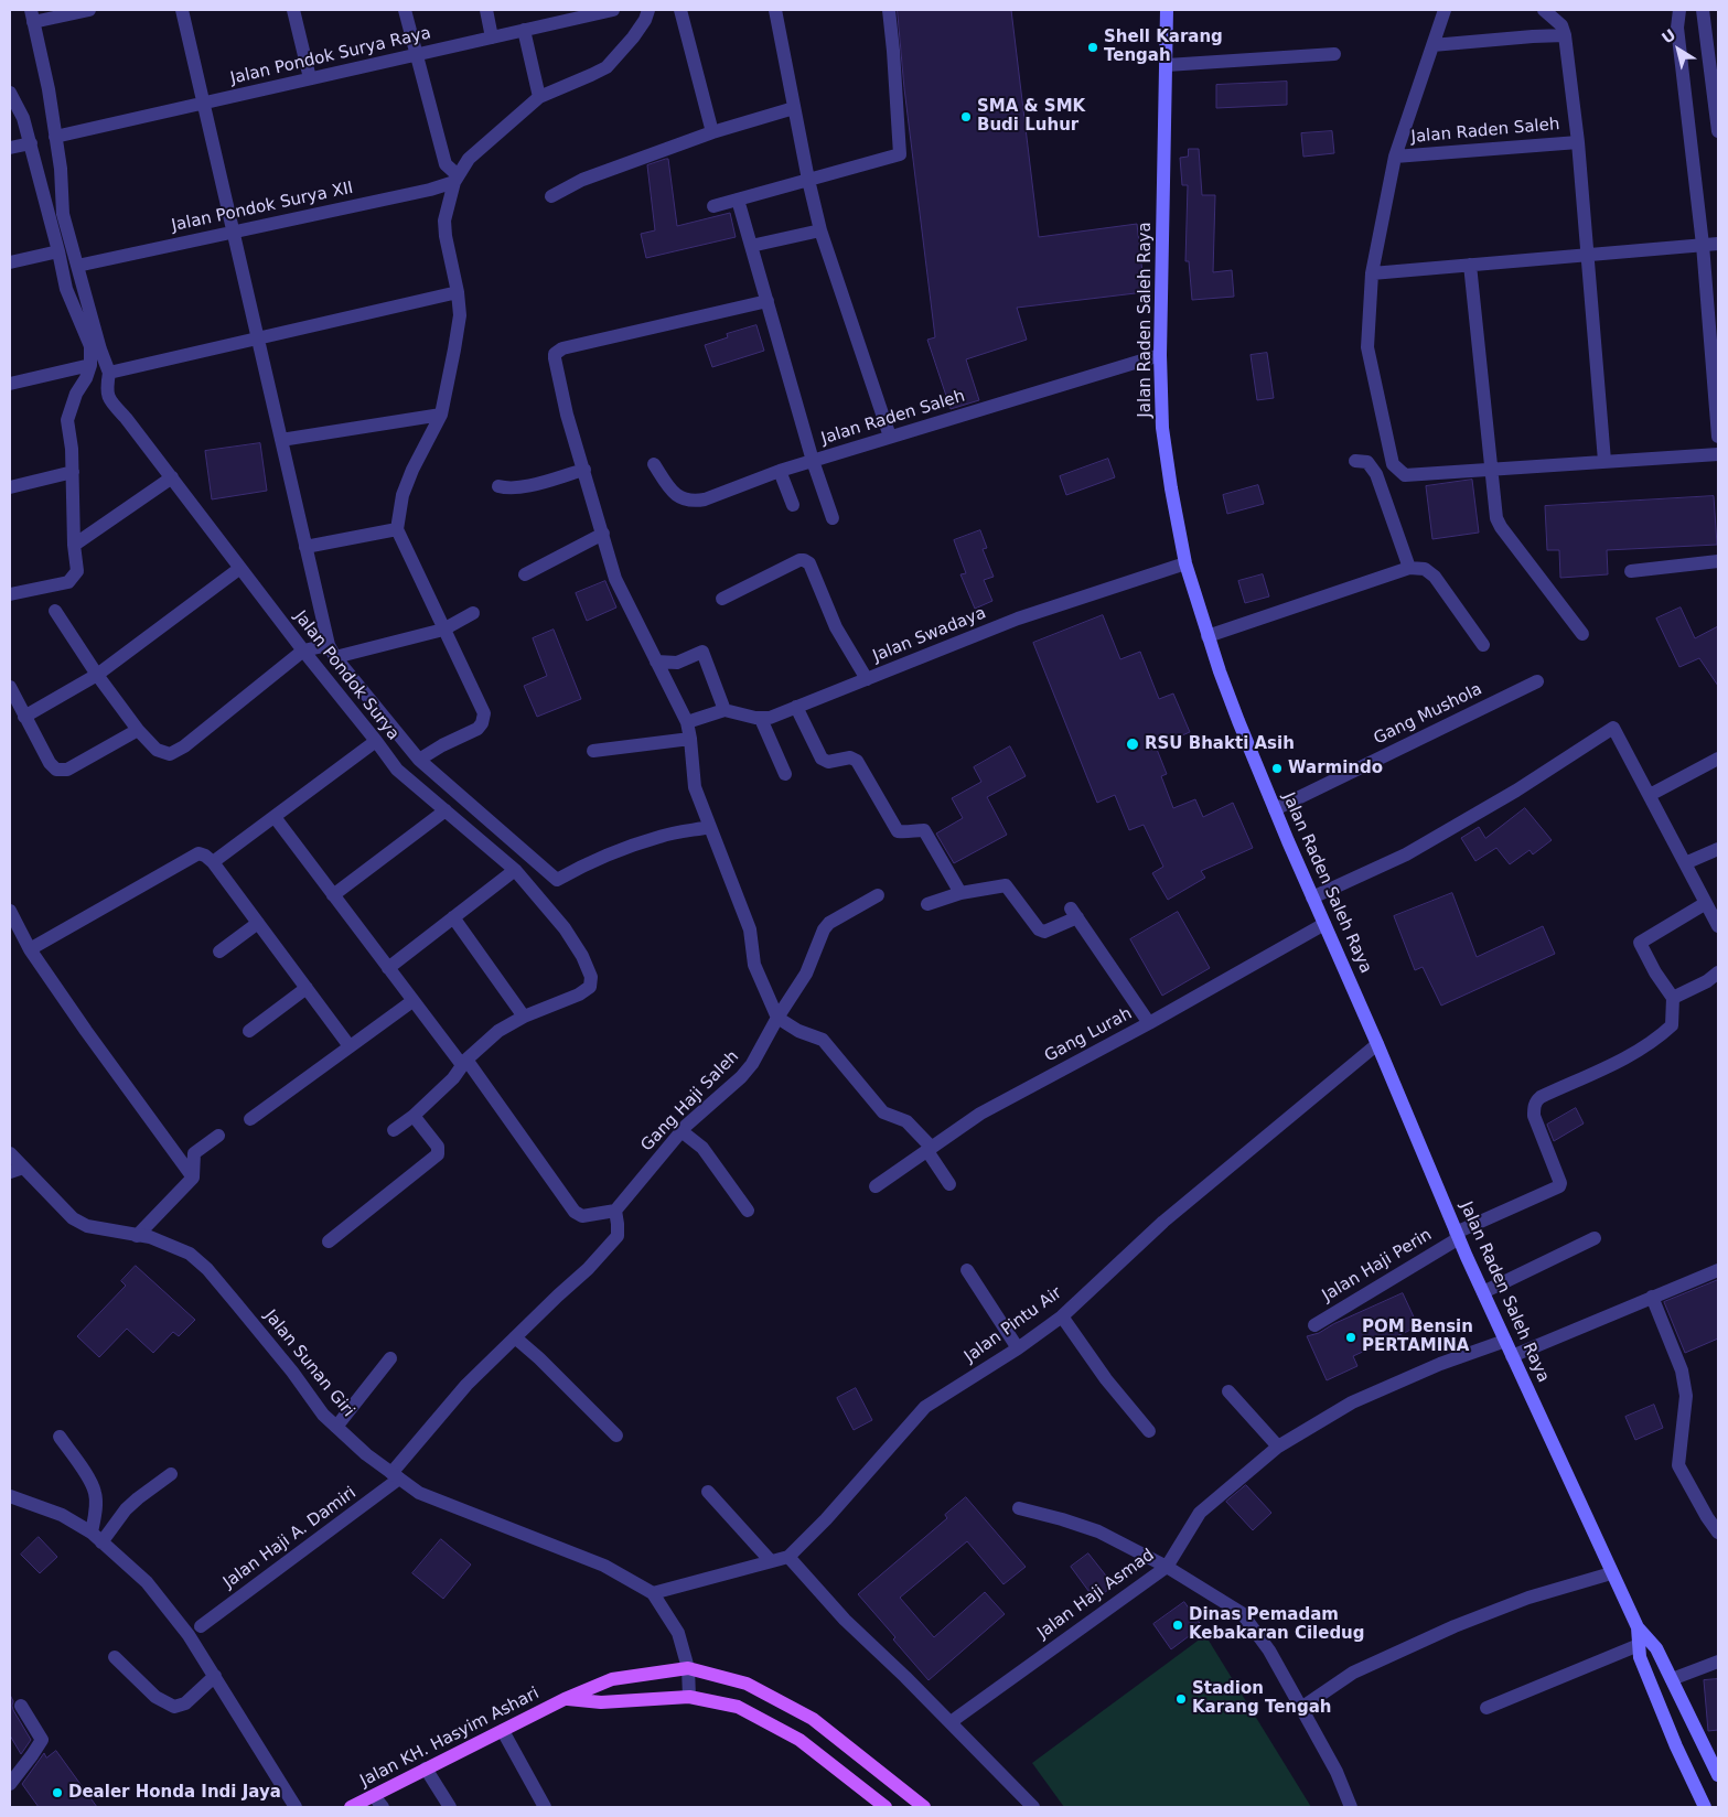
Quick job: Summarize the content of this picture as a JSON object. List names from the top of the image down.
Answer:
{
  "streets": {
    "main road": ["Jalan Raden Saleh Raya", "Jalan KH. Hasyim Ashari"],
    "street": [
      "Jalan Pondok Surya Raya",
      "Jalan Raden Saleh",
      "Jalan Pondok Surya XII",
      "Jalan Swadaya",
      "Jalan Pondok Surya",
      "Gang Mushola",
      "Gang Lurah",
      "Gang Haji Saleh",
      "Jalan Haji Perin",
      "Jalan Pintu Air",
      "Jalan Sunan Giri",
      "Jalan Haji A. Damiri",
      "Jalan Haji Asmad"
    ]
  },
  "crossings": [
    ["Jalan Raden Saleh", "Jalan Raden Saleh Raya"],
    ["Jalan Raden Saleh Raya", "Jalan Swadaya"],
    ["Jalan Raden Saleh Raya", "Gang Mushola"],
    ["Jalan Raden Saleh Raya", "Gang Lurah"],
    ["Jalan Raden Saleh Raya", "Jalan Haji Perin"],
    ["Jalan Raden Saleh Raya", "Jalan Pintu Air"],
    ["Jalan Raden Saleh Raya", "Jalan Haji Asmad"],
    ["Jalan Sunan Giri", "Jalan Haji A. Damiri"],
    ["Jalan Sunan Giri", "Jalan KH. Hasyim Ashari"]
  ],
  "places": [
    "Shell Karang Tengah",
    "SMA & SMK Budi Luhur",
    "RSU Bhakti Asih",
    "Warmindo",
    "POM Bensin PERTAMINA",
    "Dinas Pemadam Kebakaran Ciledug",
    "Stadion Karang Tengah",
    "Dealer Honda Indi Jaya"
  ],
  "north": "top left"
}
